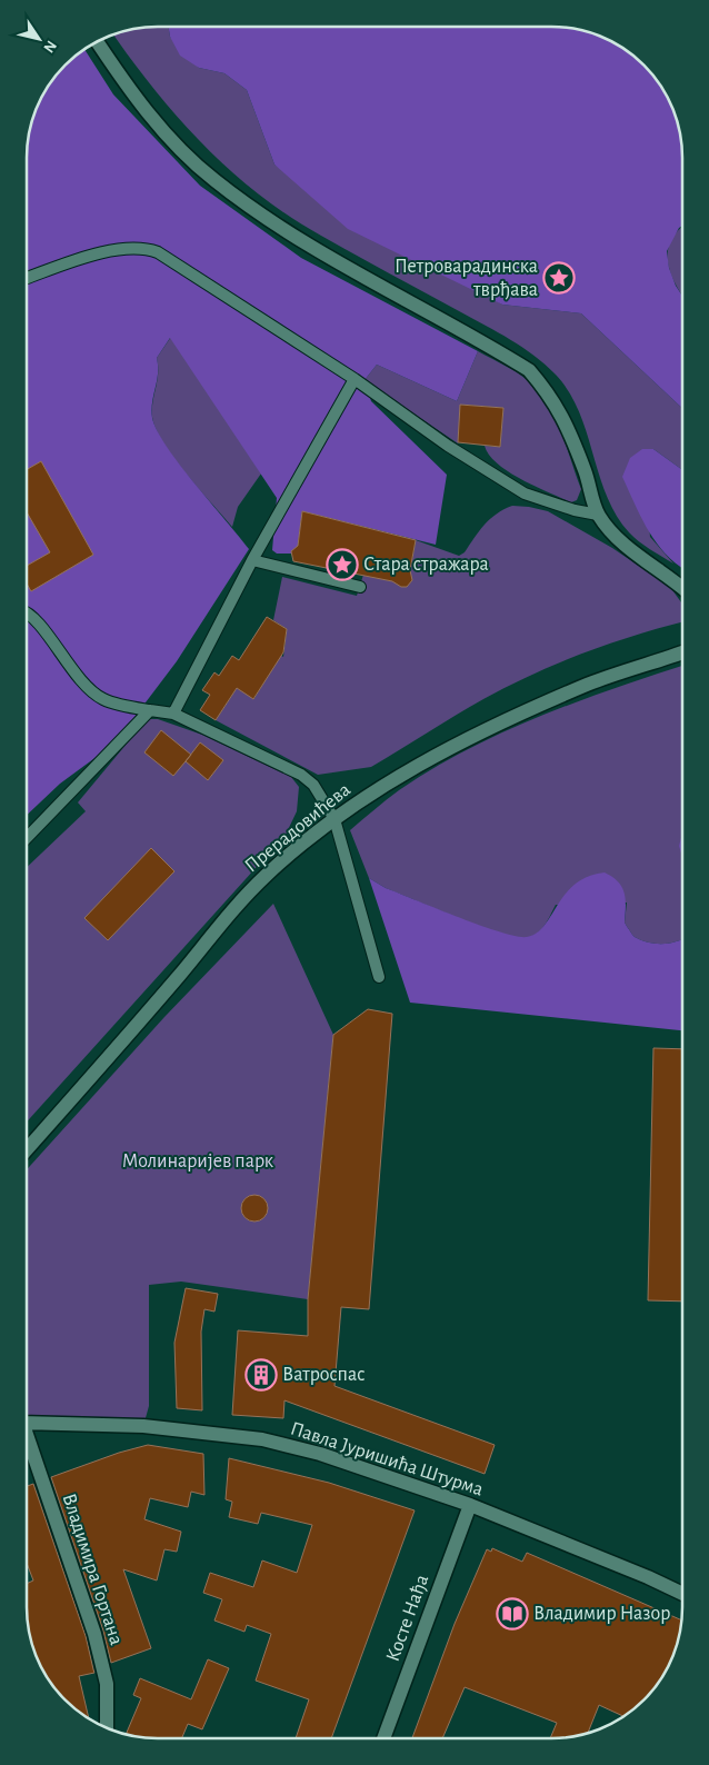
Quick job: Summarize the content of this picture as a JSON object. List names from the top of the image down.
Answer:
{
  "streets": {
    "street": [
      "Прерадовићева",
      "Павла Јуришића Штурма",
      "Владимира Гортана",
      "Косте Нађа"
    ]
  },
  "crossings": [
    ["Павла Јуришића Штурма", "Косте Нађа"]
  ],
  "parks": ["Молинаријев парк"],
  "places": {
    "place": ["Петроварадинска тврђава", "Стара стражара"],
    "building": ["Ватроспас"],
    "library": ["Владимир Назор"]
  },
  "north": "bottom right"
}
